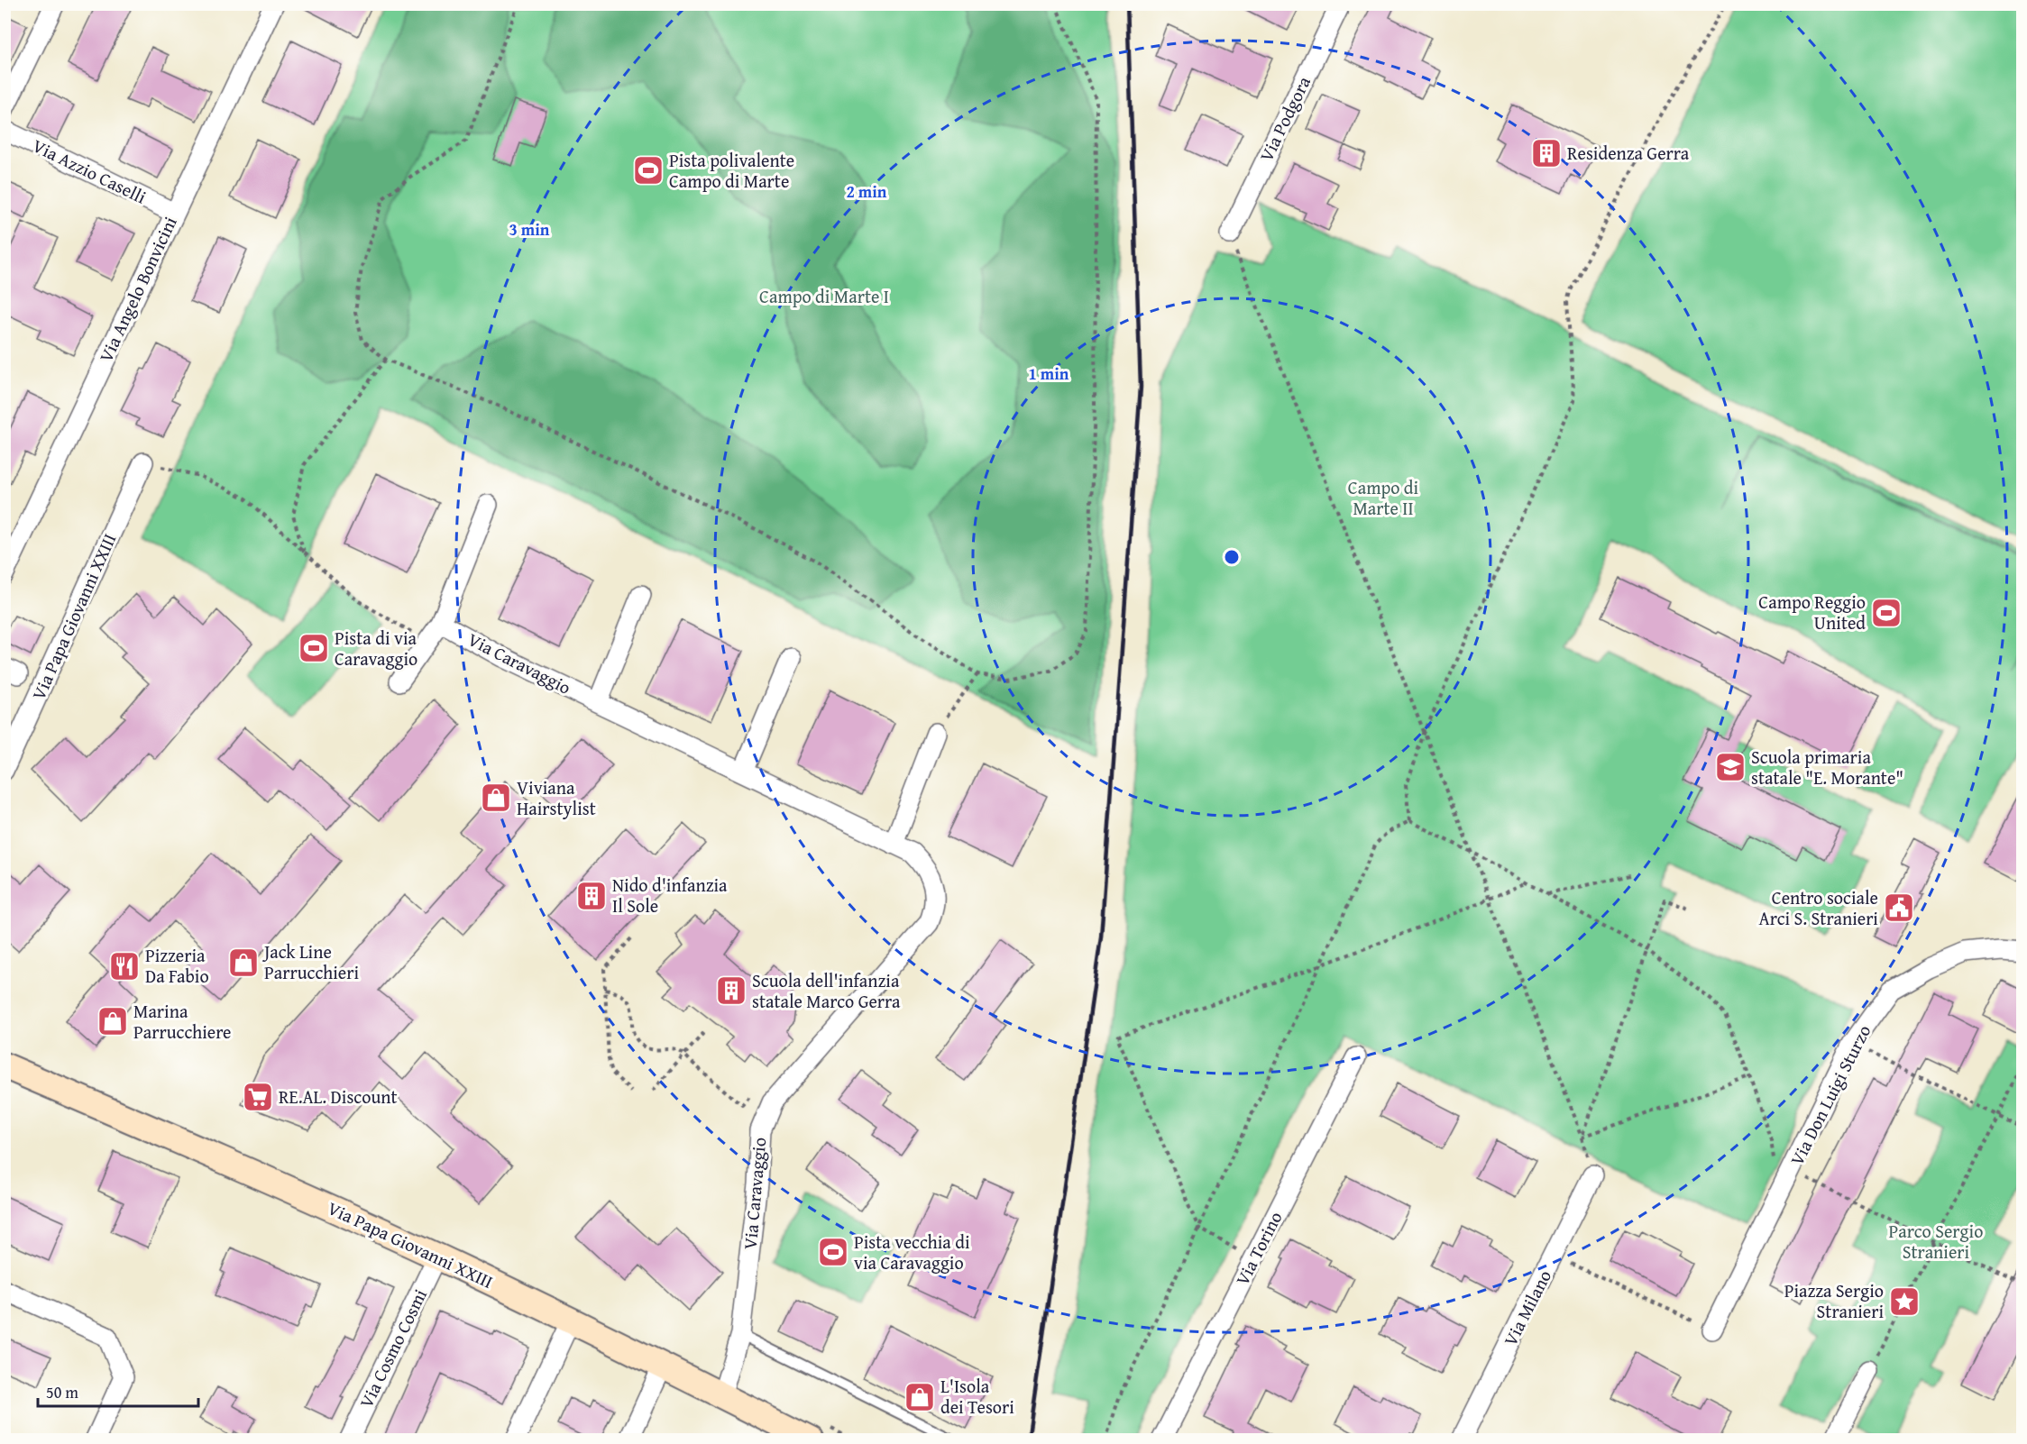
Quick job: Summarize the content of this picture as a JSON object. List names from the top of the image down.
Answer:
{
  "streets": {
    "main road": ["Via Papa Giovanni XXIII"],
    "street": [
      "Via Podgora",
      "Via Azzio Caselli",
      "Via Angelo Bonvicini",
      "Via Caravaggio",
      "Via Don Luigi Sturzo",
      "Via Torino",
      "Via Milano",
      "Via Cosmo Cosmi"
    ]
  },
  "crossings": [
    ["Via Azzio Caselli", "Via Angelo Bonvicini"],
    ["Via Papa Giovanni XXIII", "Via Caravaggio"],
    ["Via Papa Giovanni XXIII", "Via Cosmo Cosmi"]
  ],
  "parks": ["Campo di Marte I", "Campo di Marte II", "Parco Sergio Stranieri"],
  "places": {
    "building": ["Residenza Gerra", "Nido d'infanzia Il Sole", "Scuola dell'infanzia statale Marco Gerra"],
    "sports": [
      "Pista polivalente Campo di Marte",
      "Campo Reggio United",
      "Pista di via Caravaggio",
      "Pista vecchia di via Caravaggio"
    ],
    "school or university": ["Scuola primaria statale \"E. Morante\""],
    "shop": [
      "Viviana Hairstylist",
      "Jack Line Parrucchieri",
      "Marina Parrucchiere",
      "L'Isola dei Tesori"
    ],
    "public building": ["Centro sociale Arci S. Stranieri"],
    "restaurant": ["Pizzeria Da Fabio"],
    "supermarket": ["RE.AL. Discount"],
    "place": ["Piazza Sergio Stranieri"]
  },
  "scale_bar": "50 m",
  "rings": ["2 min", "3 min", "1 min"]
}
